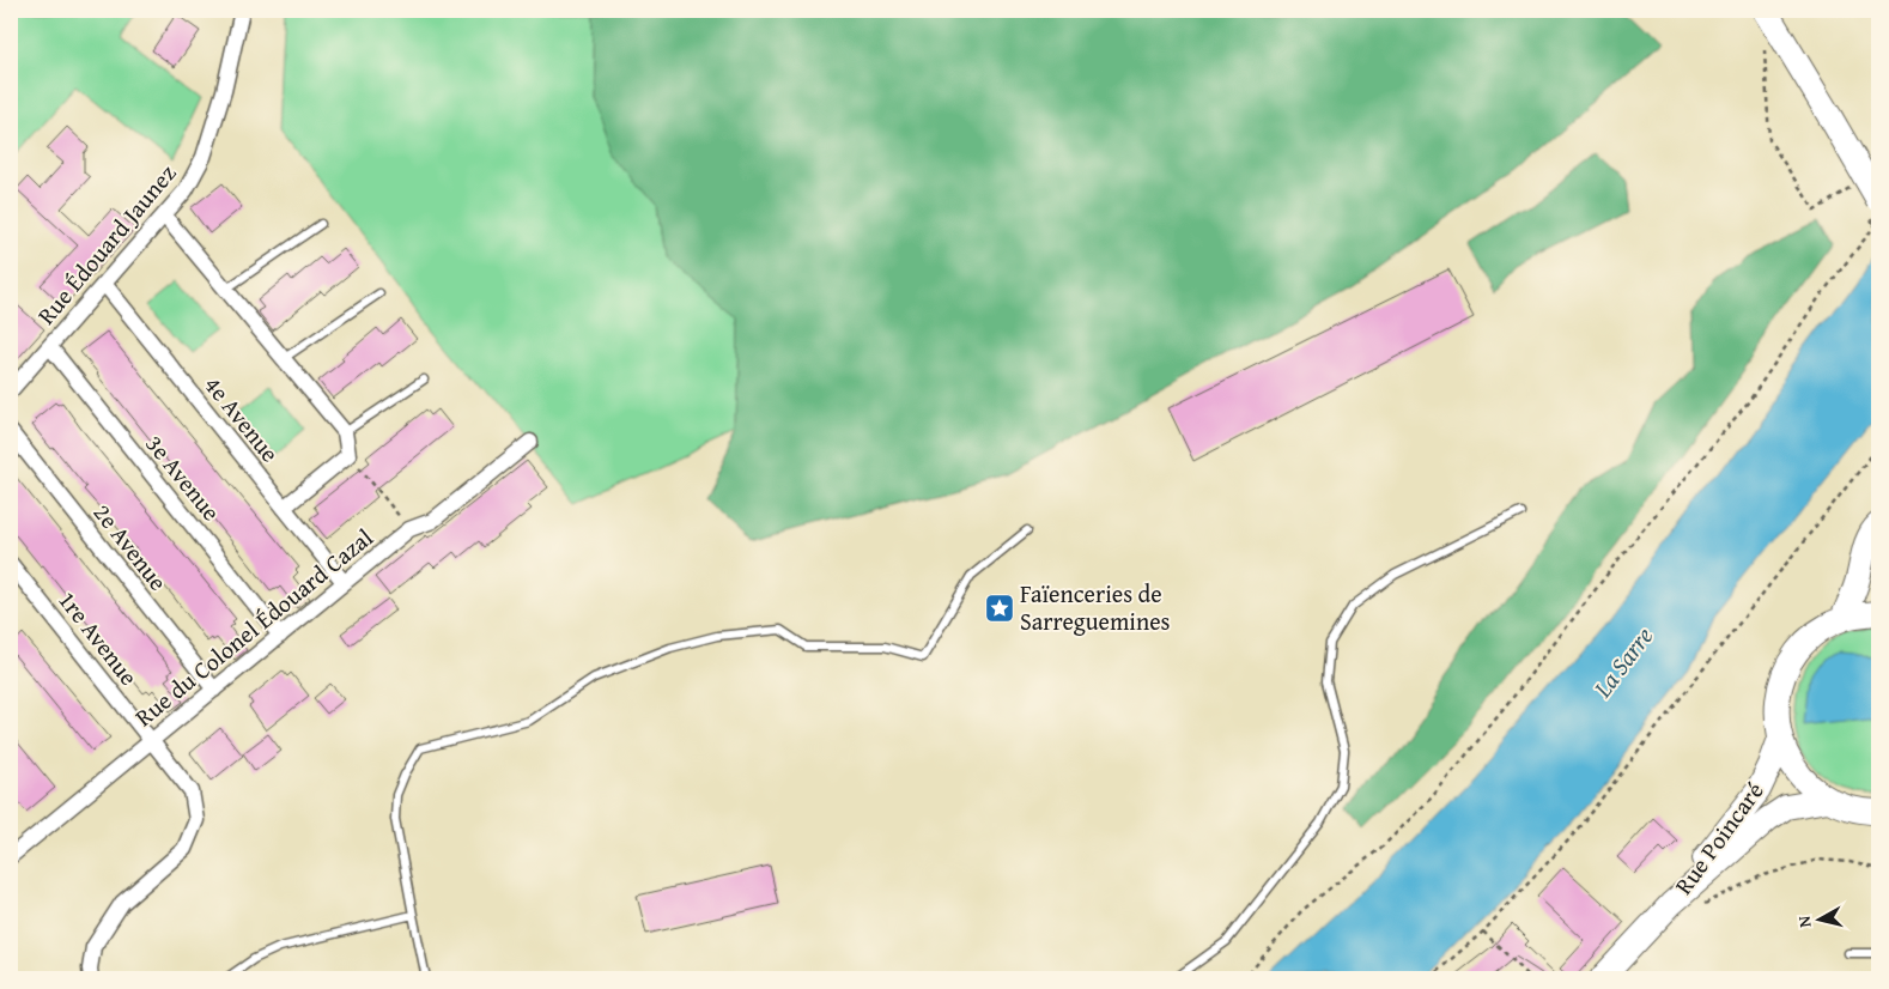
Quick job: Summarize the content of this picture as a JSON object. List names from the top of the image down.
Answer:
{
  "streets": {
    "main road": ["Rue Poincaré"],
    "street": [
      "Rue Édouard Jaunez",
      "4e Avenue",
      "3e Avenue",
      "2e Avenue",
      "Rue du Colonel Édouard Cazal",
      "1re Avenue"
    ]
  },
  "crossings": [
    ["Rue Édouard Jaunez", "4e Avenue"],
    ["Rue Édouard Jaunez", "3e Avenue"],
    ["4e Avenue", "Rue du Colonel Édouard Cazal"],
    ["3e Avenue", "Rue du Colonel Édouard Cazal"],
    ["2e Avenue", "Rue du Colonel Édouard Cazal"],
    ["Rue du Colonel Édouard Cazal", "1re Avenue"]
  ],
  "water": ["La Sarre"],
  "places": {
    "place": ["Faïenceries de Sarreguemines"]
  },
  "north": "left"
}
